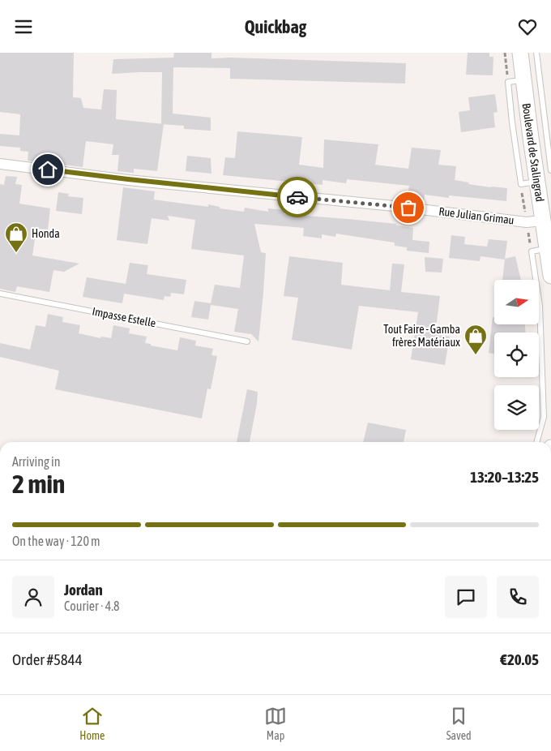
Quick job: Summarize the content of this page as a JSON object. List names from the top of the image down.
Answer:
{
  "streets": {
    "main road": ["Boulevard de Stalingrad"],
    "street": ["Rue Julian Grimau"],
    "lane": ["Impasse Estelle"]
  },
  "crossings": [
    ["Boulevard de Stalingrad", "Rue Julian Grimau"]
  ],
  "places": {
    "shop": ["Honda", "Tout Faire - Gamba frères Matériaux"]
  },
  "north": "right",
  "page": {
    "header": "Quickbag",
    "heading": ["2 min", "Arriving in", "13:20–13:25"],
    "panel": [
      "Jordan",
      "Courier · 4.8",
      "Order #5844",
      "€20.05"
    ],
    "bar": "On the way · 120 m",
    "tabs": ["Home", "Map", "Saved"]
  }
}
